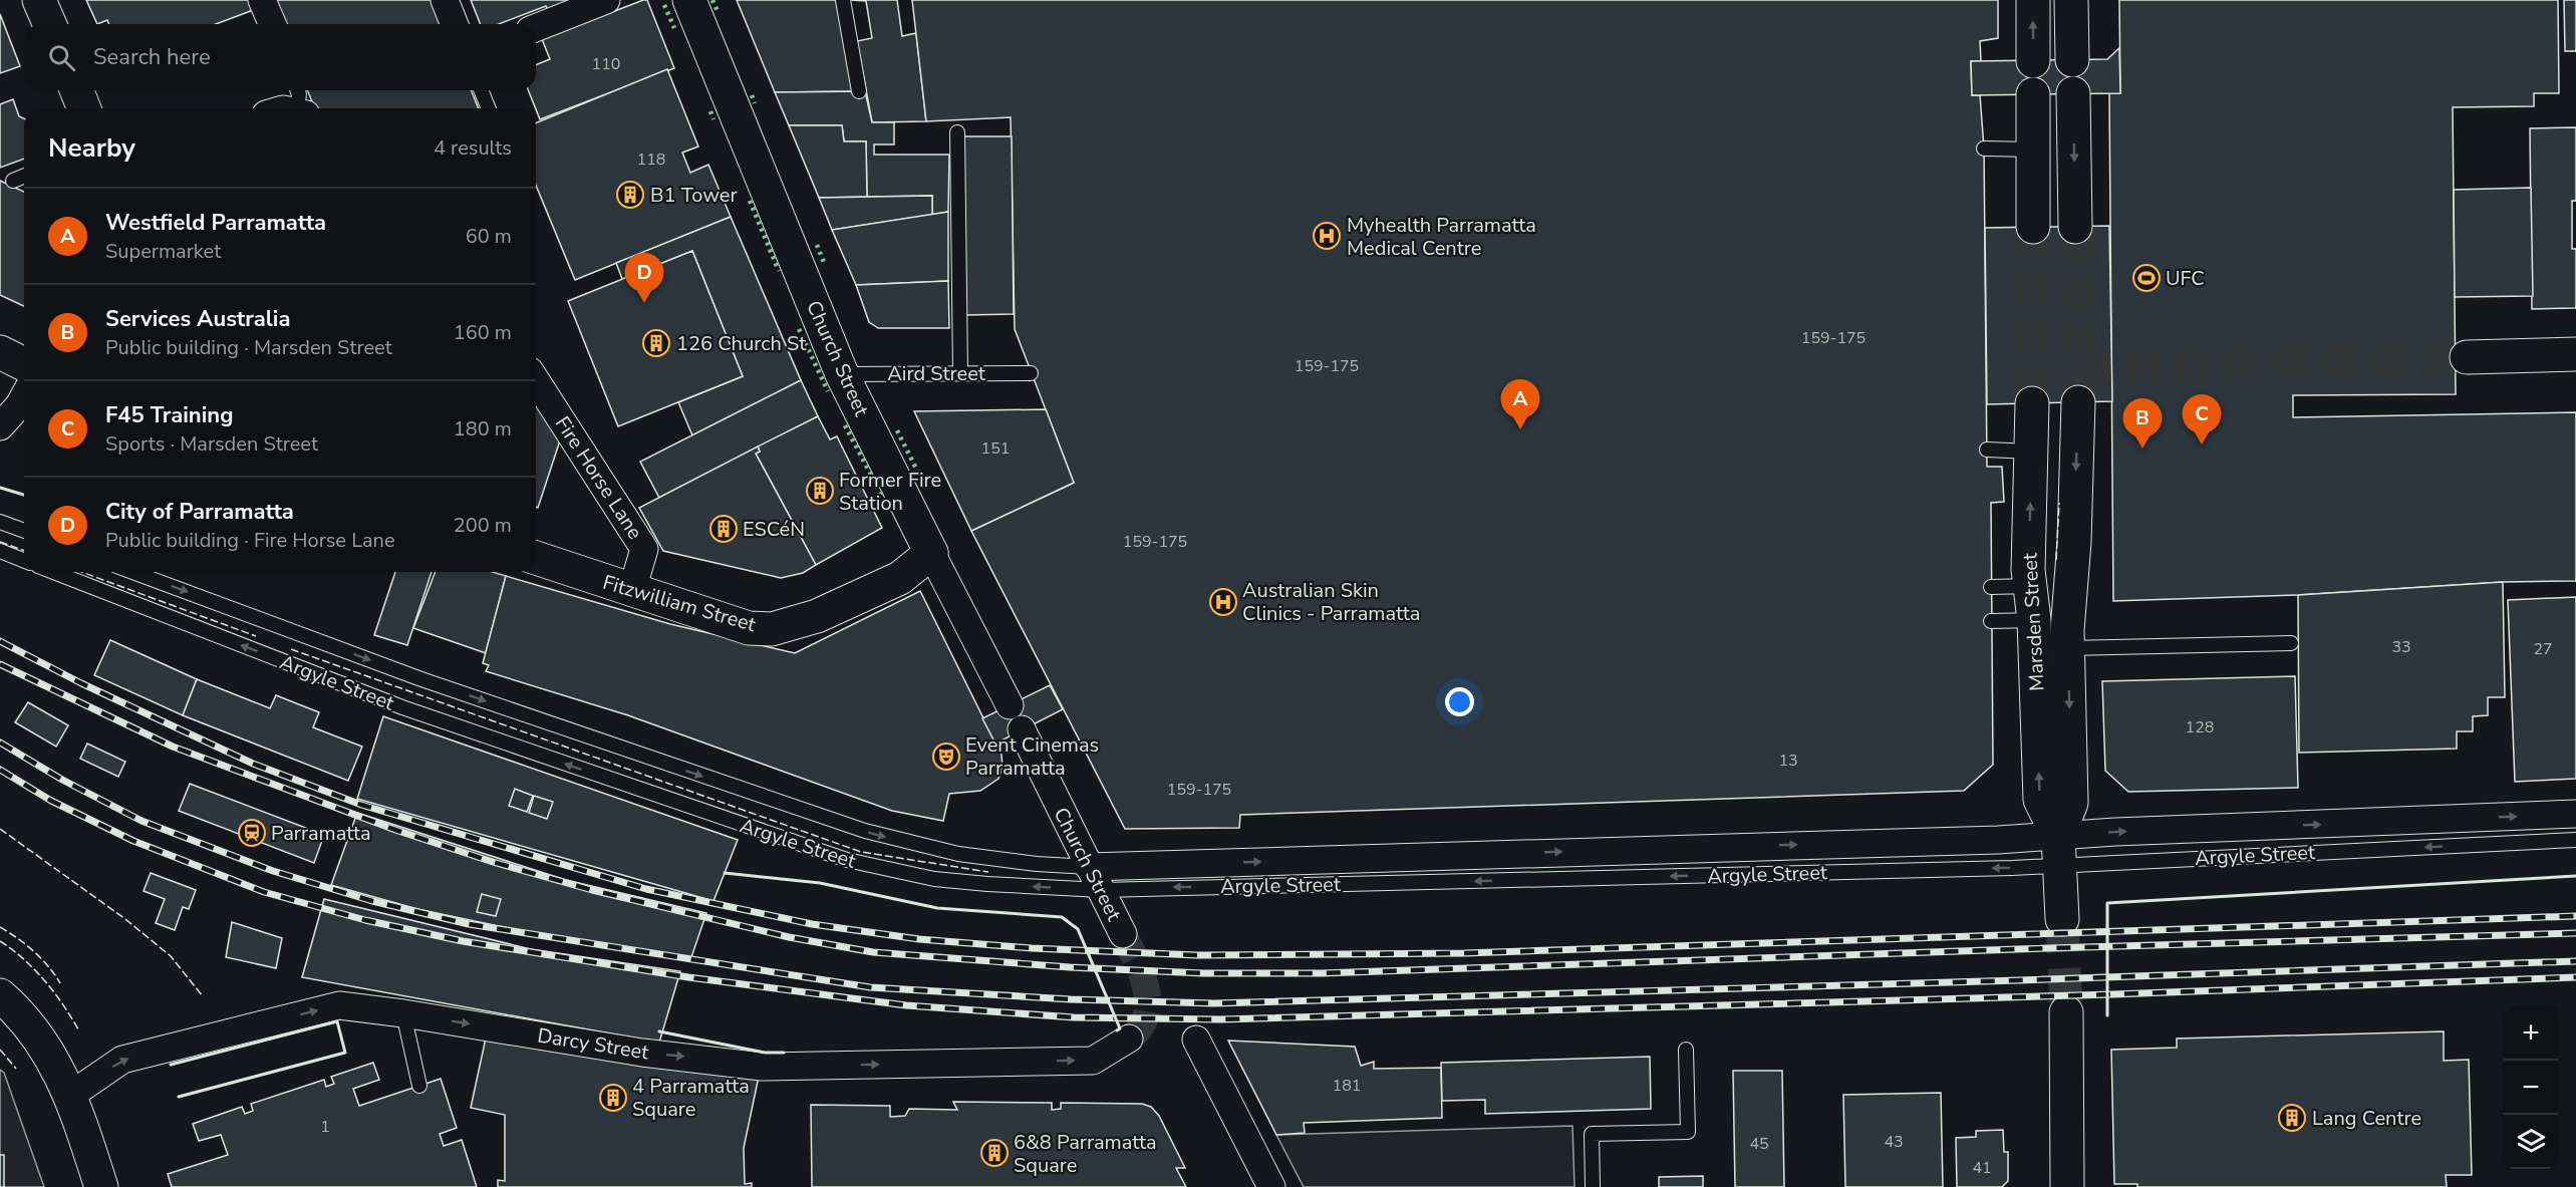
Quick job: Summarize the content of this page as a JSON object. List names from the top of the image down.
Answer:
{
  "streets": {
    "street": [
      "Church Street",
      "Fire Horse Lane",
      "Fitzwilliam Street",
      "Marsden Street",
      "Argyle Street",
      "Darcy Street"
    ],
    "lane": ["Aird Street"]
  },
  "crossings": [
    ["Church Street", "Aird Street"],
    ["Church Street", "Fitzwilliam Street"],
    ["Church Street", "Argyle Street"],
    ["Fire Horse Lane", "Fitzwilliam Street"],
    ["Marsden Street", "Argyle Street"]
  ],
  "one_way": ["Darcy Street"],
  "places": {
    "building": [
      "B1 Tower",
      "126 Church St",
      "Former Fire Station",
      "ESCéN",
      "4 Parramatta Square",
      "Lang Centre",
      "6&8 Parramatta Square"
    ],
    "hospital": ["Myhealth Parramatta Medical Centre", "Australian Skin Clinics - Parramatta"],
    "sports": ["UFC"],
    "theatre": ["Event Cinemas Parramatta"],
    "station": ["Parramatta"]
  },
  "house_numbers": [
    "110",
    "118",
    "159-175",
    "159-175",
    "151",
    "159-175",
    "33",
    "27",
    "128",
    "13",
    "159-175",
    "181",
    "1",
    "43",
    "45",
    "41"
  ],
  "page": {
    "search": "Search here",
    "heading": ["Nearby", "4 results"],
    "list": [
      {
        "mark": "A",
        "name": "Westfield Parramatta",
        "note": "Supermarket",
        "value": "60 m"
      },
      {
        "mark": "B",
        "name": "Services Australia",
        "note": "Public building · Marsden Street",
        "value": "160 m"
      },
      {
        "mark": "C",
        "name": "F45 Training",
        "note": "Sports · Marsden Street",
        "value": "180 m"
      },
      {
        "mark": "D",
        "name": "City of Parramatta",
        "note": "Public building · Fire Horse Lane",
        "value": "200 m"
      }
    ],
    "pins": [
      "D",
      "A",
      "C",
      "B"
    ],
    "map_buttons": ["+", "−"]
  }
}
